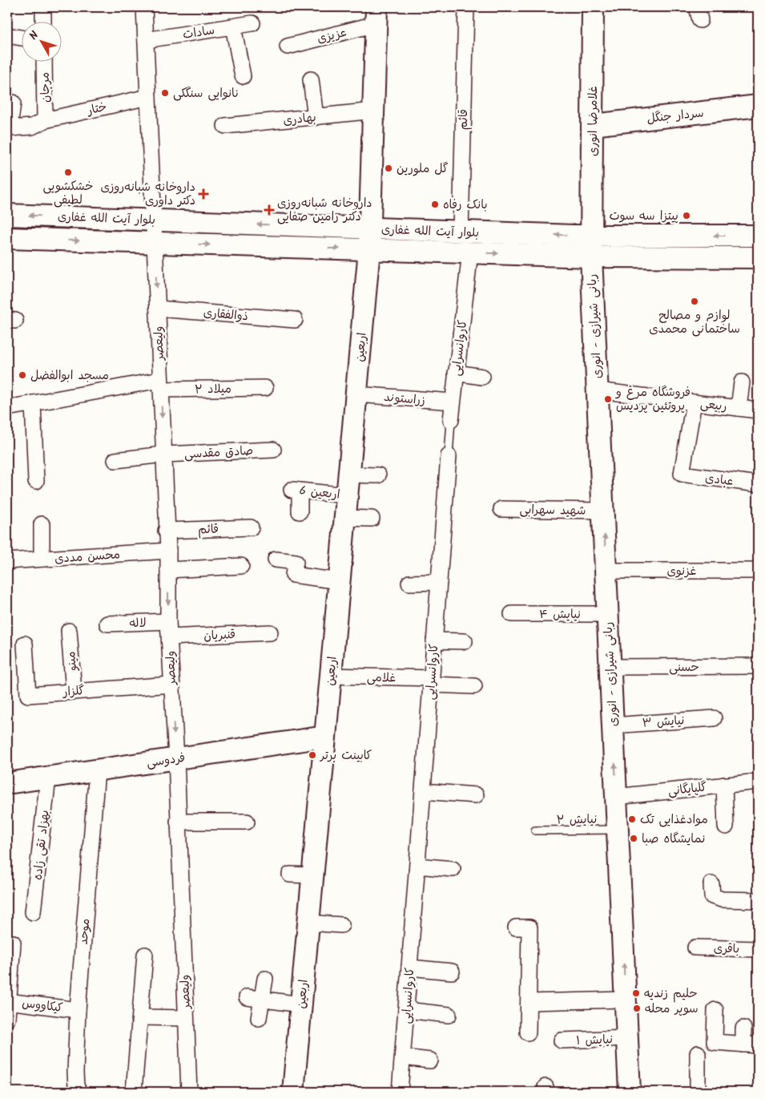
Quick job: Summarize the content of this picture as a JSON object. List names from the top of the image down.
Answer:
{
  "streets": {
    "street": [
      "سادات",
      "عزیزی",
      "مرجان",
      "ختار",
      "سردار جنگل",
      "بهادری",
      "قائم",
      "غلامرضا انوری",
      "بلوار آیت الله غفاری",
      "ذوالفقاری",
      "ربانی شیرازی - انوری",
      "ولیعصر",
      "اربعین",
      "کاروانسرایی",
      "میلاد ۲",
      "زراستوند",
      "ربیعی",
      "صادق مقدسی",
      "عبادی",
      "اربعین 6",
      "شهید سهرابی",
      "محسن مددی",
      "غزنوی",
      "نیایش ۴",
      "لاله",
      "قنبریان",
      "مینو",
      "حسنی",
      "غلامی",
      "گلزار",
      "نیایش ۳",
      "فردوسی",
      "گلپایگانی",
      "بهزاد تقی زاده",
      "موحد",
      "باقری",
      "کیکاووس",
      "نیایش ۱"
    ],
    "lane": ["نیایش ۲"]
  },
  "crossings": [
    ["مرجان", "ختار"],
    ["سردار جنگل", "غلامرضا انوری"],
    ["قائم", "بلوار آیت الله غفاری"],
    ["قائم", "ولیعصر"],
    ["غلامرضا انوری", "بلوار آیت الله غفاری"],
    ["غلامرضا انوری", "ربانی شیرازی - انوری"],
    ["بلوار آیت الله غفاری", "ربانی شیرازی - انوری"],
    ["بلوار آیت الله غفاری", "ولیعصر"],
    ["بلوار آیت الله غفاری", "اربعین"],
    ["بلوار آیت الله غفاری", "کاروانسرایی"],
    ["ذوالفقاری", "ولیعصر"],
    ["ربانی شیرازی - انوری", "ربیعی"],
    ["ربانی شیرازی - انوری", "شهید سهرابی"],
    ["ربانی شیرازی - انوری", "غزنوی"],
    ["ربانی شیرازی - انوری", "نیایش ۴"],
    ["ربانی شیرازی - انوری", "حسنی"],
    ["ربانی شیرازی - انوری", "نیایش ۳"],
    ["ربانی شیرازی - انوری", "گلپایگانی"],
    ["ربانی شیرازی - انوری", "نیایش ۲"],
    ["ربانی شیرازی - انوری", "نیایش ۱"],
    ["ولیعصر", "میلاد ۲"],
    ["ولیعصر", "صادق مقدسی"],
    ["ولیعصر", "محسن مددی"],
    ["ولیعصر", "لاله"],
    ["ولیعصر", "قنبریان"],
    ["ولیعصر", "گلزار"],
    ["ولیعصر", "فردوسی"],
    ["اربعین", "زراستوند"],
    ["اربعین", "اربعین 6"],
    ["اربعین", "غلامی"],
    ["اربعین", "فردوسی"],
    ["کاروانسرایی", "زراستوند"],
    ["کاروانسرایی", "غلامی"],
    ["ربیعی", "عبادی"],
    ["مینو", "گلزار"],
    ["فردوسی", "بهزاد تقی زاده"],
    ["فردوسی", "موحد"],
    ["موحد", "کیکاووس"]
  ],
  "one_way": ["ربانی شیرازی - انوری"],
  "places": {
    "other": [
      "نانوایی سنگکی",
      "گل ملورین",
      "خشکشویی لطیفی",
      "بانک رفاه",
      "پیتزا سه سوت",
      "لوازم و مصالح ساختمانی محمدی",
      "مسجد ابوالفضل",
      "فروشگاه مرغ و پروتئین پردیس",
      "کابینت برتر",
      "موادغذایی تک",
      "نمایشگاه صبا",
      "حلیم زندیه",
      "سوپر محله"
    ],
    "health": ["داروخانه شبانه‌روزی دکتر داوری", "داروخانه شبانه‌روزی دکتر رامین صفایی"]
  },
  "north": "top left"
}
